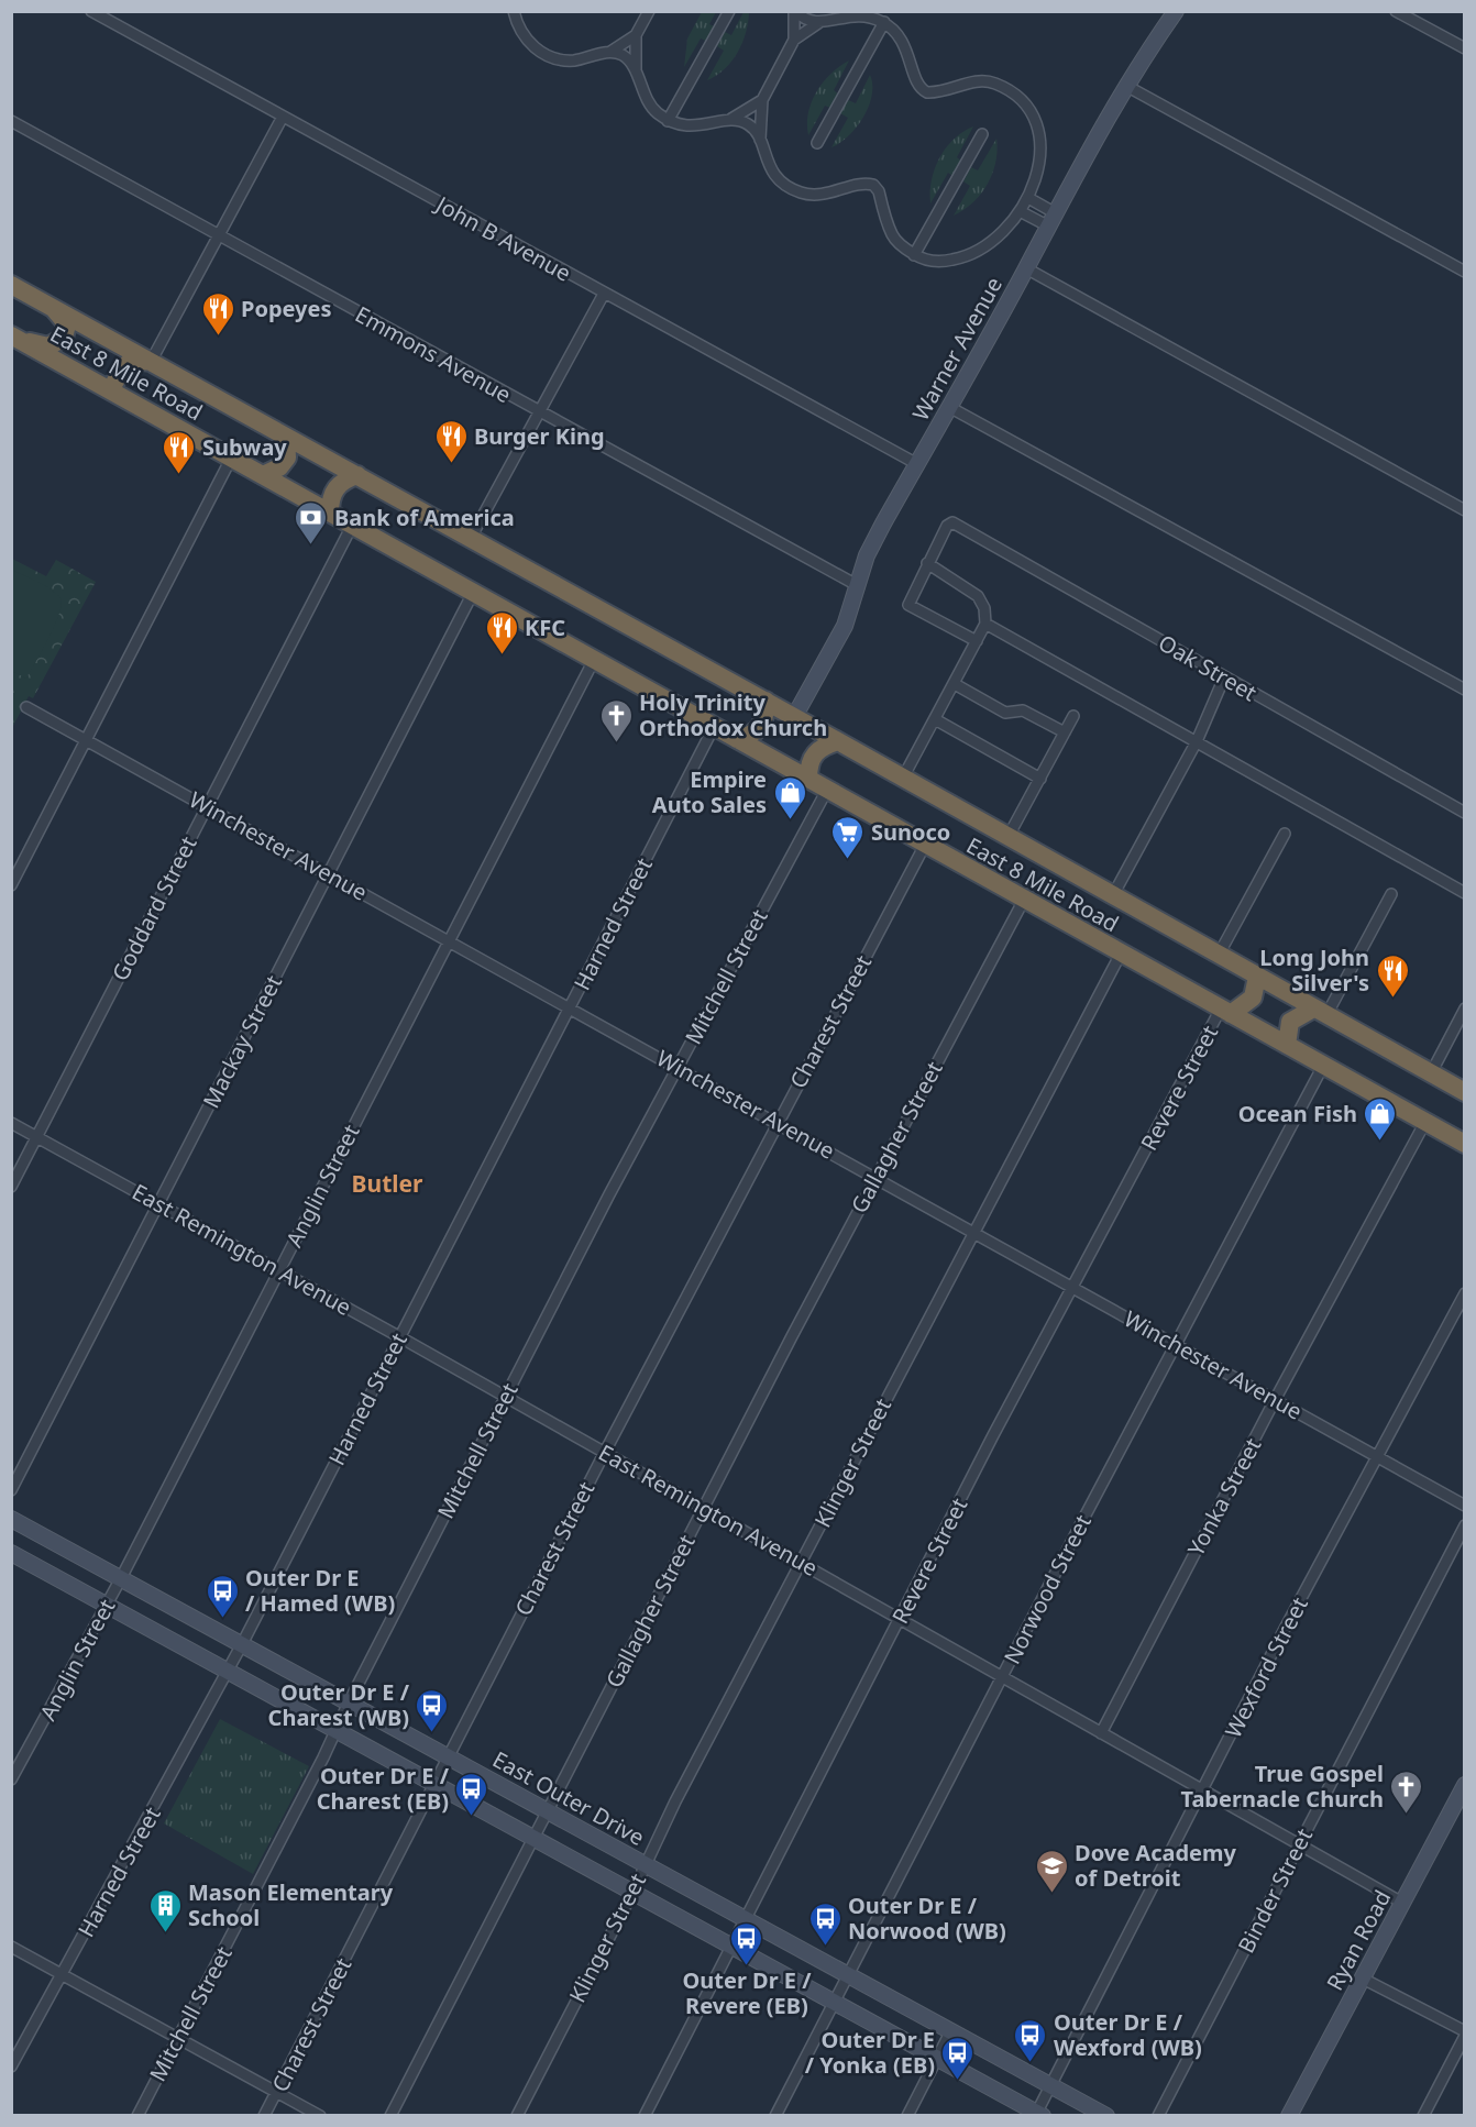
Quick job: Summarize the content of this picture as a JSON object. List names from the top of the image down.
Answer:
{
  "streets": {
    "highway": ["East 8 Mile Road"],
    "main road": ["Warner Avenue", "East Outer Drive", "Ryan Road"],
    "street": [
      "John B Avenue",
      "Emmons Avenue",
      "Oak Street",
      "Winchester Avenue",
      "Goddard Street",
      "Harned Street",
      "Mitchell Street",
      "Charest Street",
      "Mackay Street",
      "Revere Street",
      "Gallagher Street",
      "Anglin Street",
      "East Remington Avenue",
      "Klinger Street",
      "Yonka Street",
      "Norwood Street",
      "Wexford Street",
      "Binder Street"
    ]
  },
  "crossings": [
    ["John B Avenue", "Warner Avenue"],
    ["Warner Avenue", "Emmons Avenue"],
    ["Warner Avenue", "East 8 Mile Road"],
    ["East 8 Mile Road", "Goddard Street"],
    ["East 8 Mile Road", "Harned Street"],
    ["East 8 Mile Road", "Mitchell Street"],
    ["East 8 Mile Road", "Charest Street"],
    ["East 8 Mile Road", "Mackay Street"],
    ["East 8 Mile Road", "Revere Street"],
    ["East 8 Mile Road", "Gallagher Street"],
    ["East 8 Mile Road", "Anglin Street"],
    ["East 8 Mile Road", "Klinger Street"],
    ["East 8 Mile Road", "Yonka Street"],
    ["East 8 Mile Road", "Norwood Street"],
    ["Winchester Avenue", "Goddard Street"],
    ["Winchester Avenue", "Harned Street"],
    ["Winchester Avenue", "Mitchell Street"],
    ["Winchester Avenue", "Charest Street"],
    ["Winchester Avenue", "Mackay Street"],
    ["Winchester Avenue", "Revere Street"],
    ["Winchester Avenue", "Gallagher Street"],
    ["Winchester Avenue", "Anglin Street"],
    ["Winchester Avenue", "Klinger Street"],
    ["Winchester Avenue", "Yonka Street"],
    ["Winchester Avenue", "Norwood Street"],
    ["Winchester Avenue", "Wexford Street"],
    ["Goddard Street", "East Remington Avenue"],
    ["Harned Street", "East Remington Avenue"],
    ["Harned Street", "East Outer Drive"],
    ["Mitchell Street", "East Remington Avenue"],
    ["Mitchell Street", "East Outer Drive"],
    ["Charest Street", "East Remington Avenue"],
    ["Charest Street", "East Outer Drive"],
    ["Mackay Street", "East Remington Avenue"],
    ["Revere Street", "East Remington Avenue"],
    ["Revere Street", "East Outer Drive"],
    ["Gallagher Street", "East Remington Avenue"],
    ["Gallagher Street", "East Outer Drive"],
    ["Anglin Street", "East Remington Avenue"],
    ["Anglin Street", "East Outer Drive"],
    ["East Remington Avenue", "Klinger Street"],
    ["East Remington Avenue", "Yonka Street"],
    ["East Remington Avenue", "Norwood Street"],
    ["East Remington Avenue", "Wexford Street"],
    ["East Remington Avenue", "Binder Street"],
    ["East Remington Avenue", "Ryan Road"],
    ["Klinger Street", "East Outer Drive"],
    ["Norwood Street", "East Outer Drive"],
    ["Wexford Street", "East Outer Drive"]
  ],
  "districts": ["Butler"],
  "places": {
    "restaurant": [
      "Popeyes",
      "Burger King",
      "Subway",
      "KFC",
      "Long John Silver's"
    ],
    "bank": ["Bank of America"],
    "church": ["Holy Trinity Orthodox Church", "True Gospel Tabernacle Church"],
    "shop": ["Empire Auto Sales", "Ocean Fish"],
    "supermarket": ["Sunoco"],
    "bus stop": [
      "Outer Dr E / Hamed (WB)",
      "Outer Dr E / Charest (WB)",
      "Outer Dr E / Charest (EB)",
      "Outer Dr E / Norwood (WB)",
      "Outer Dr E / Revere (EB)",
      "Outer Dr E / Wexford (WB)",
      "Outer Dr E / Yonka (EB)"
    ],
    "school or university": ["Dove Academy of Detroit"],
    "building": ["Mason Elementary School"]
  }
}
